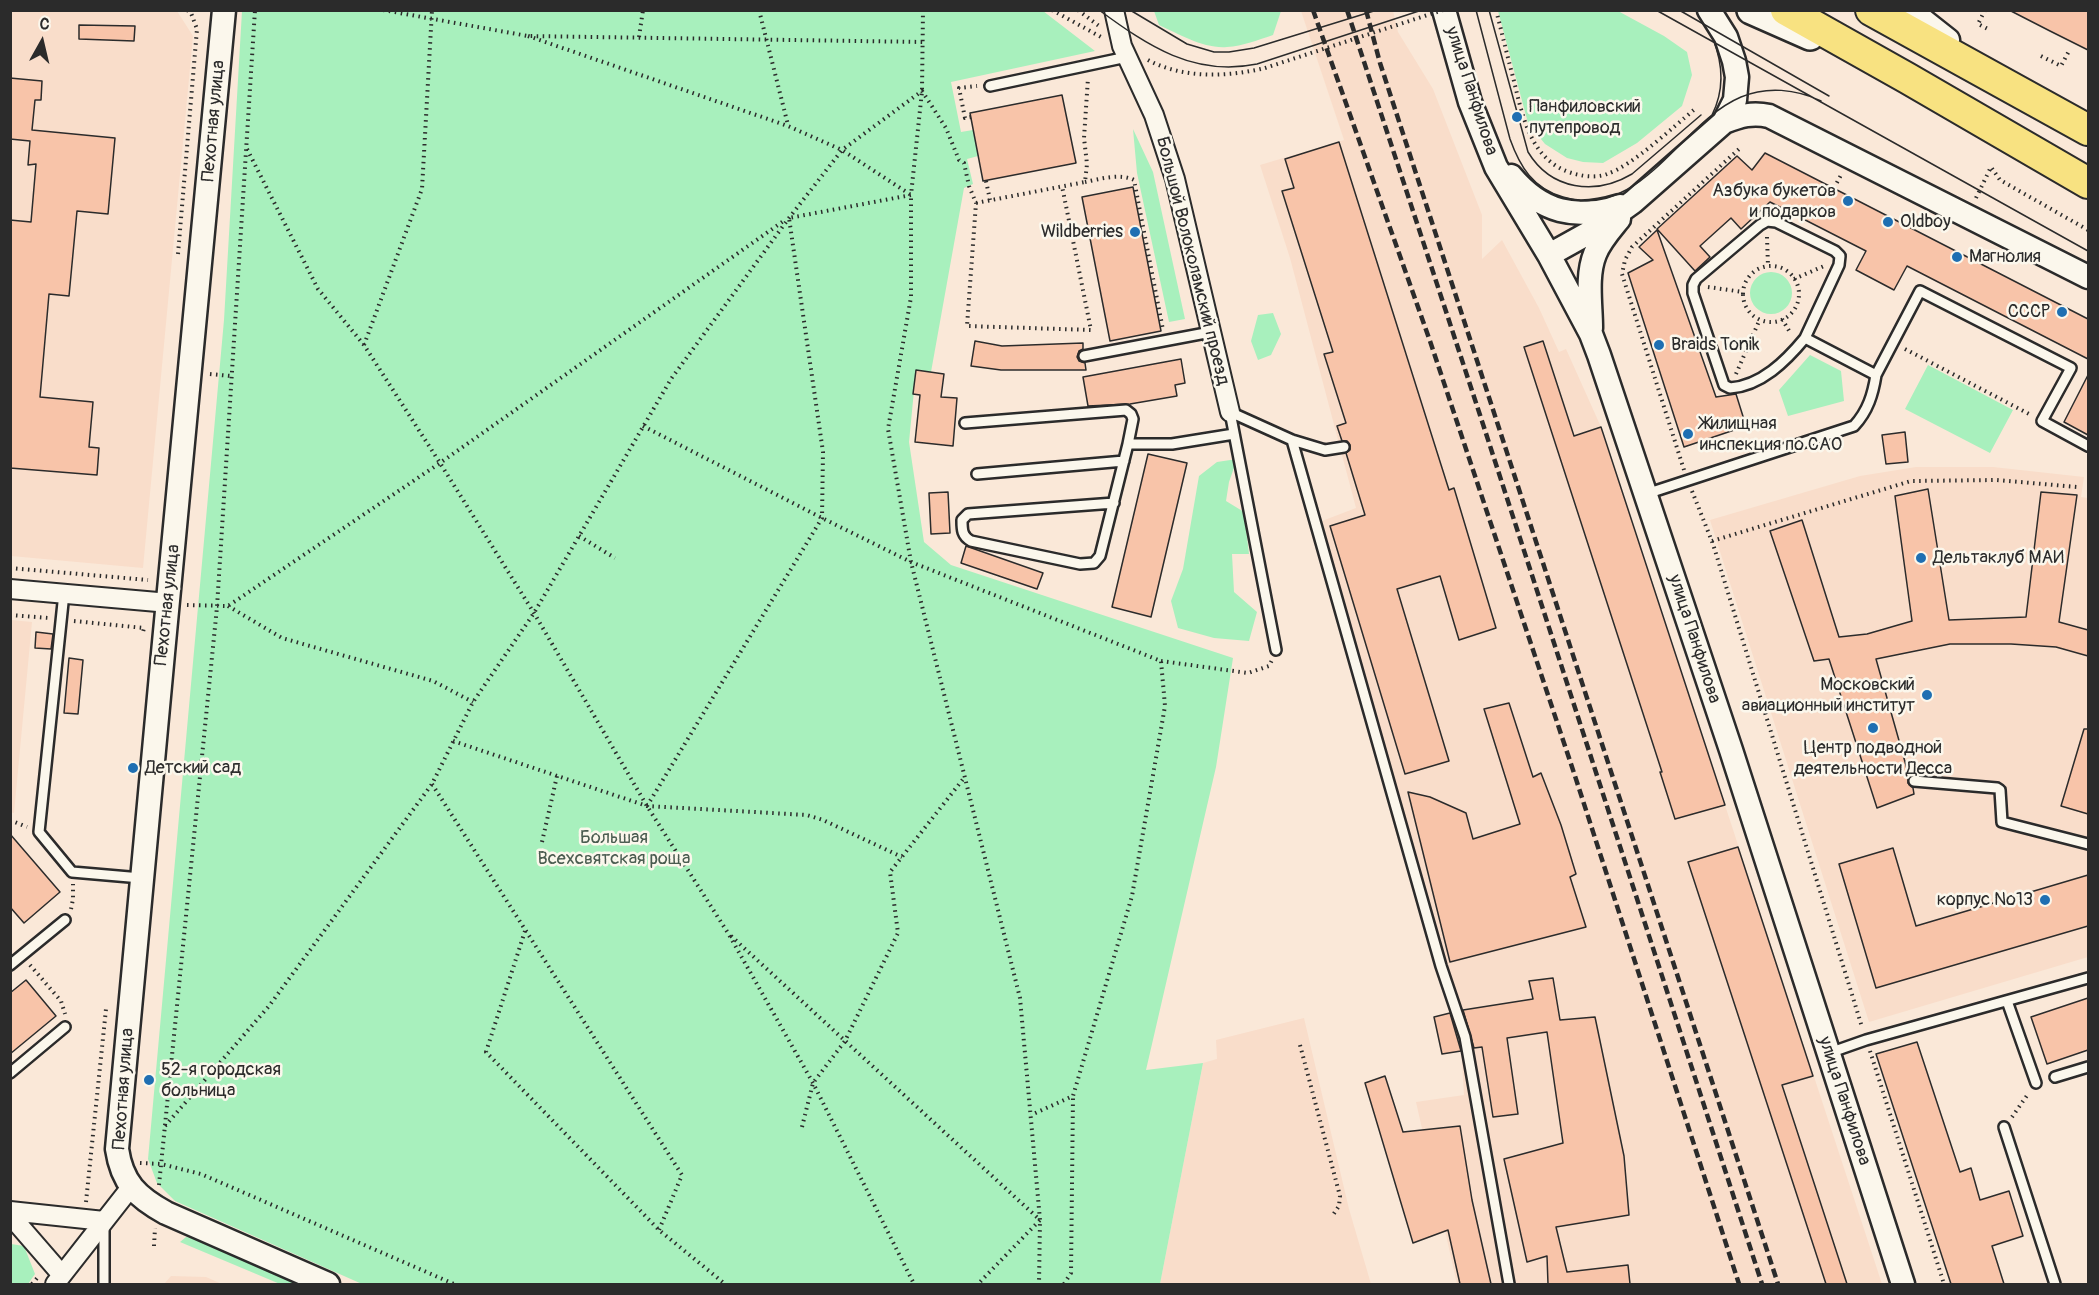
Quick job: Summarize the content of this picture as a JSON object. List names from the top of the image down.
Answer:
{
  "streets": {
    "street": ["улица Панфилова", "Пехотная улица", "Большой Волоколамский проезд"]
  },
  "parks": ["Большая Всехсвятская роща"],
  "places": [
    "Панфиловский путепровод",
    "Азбука букетов и подарков",
    "Oldboy",
    "Wildberries",
    "Магнолия",
    "СССР",
    "Braids Tonik",
    "Жилищная инспекция по САО",
    "Дельтаклуб МАИ",
    "Московский авиационный институт",
    "Центр подводной деятельности Десса",
    "Детский сад",
    "корпус №13",
    "52-я городская больница"
  ],
  "north": "top"
}
